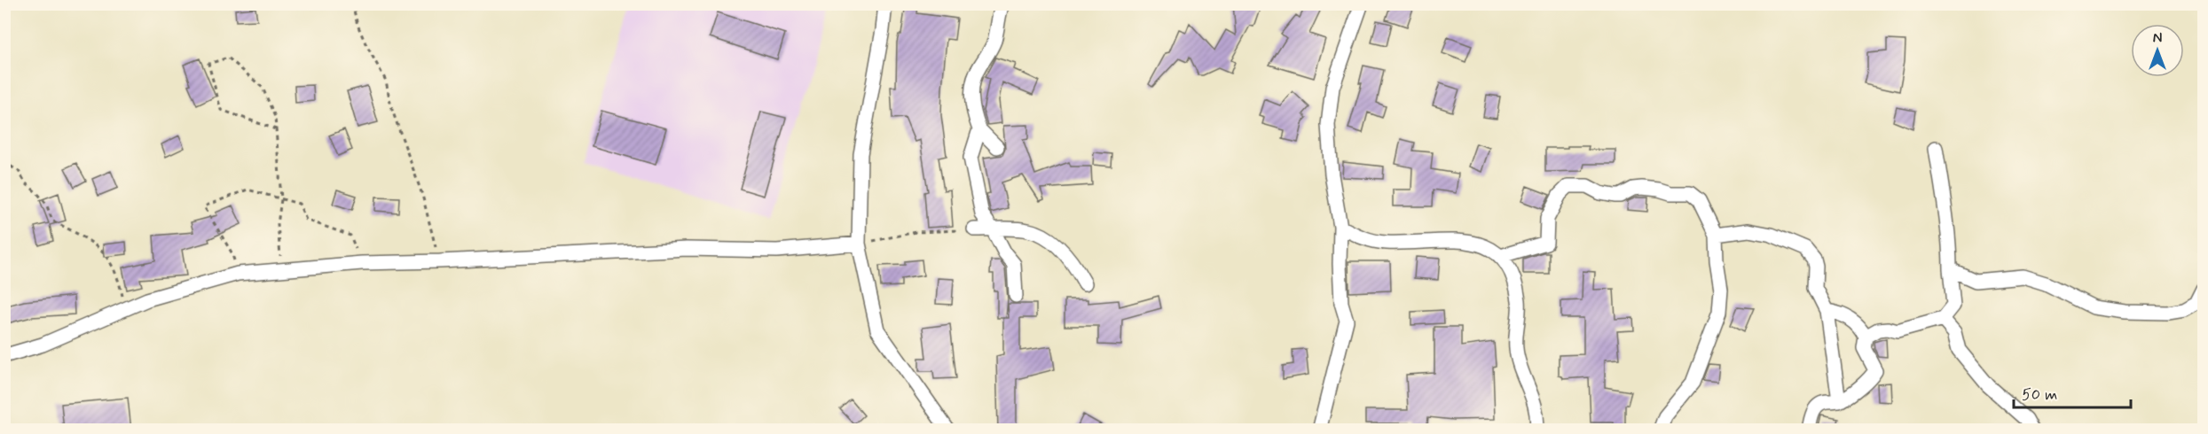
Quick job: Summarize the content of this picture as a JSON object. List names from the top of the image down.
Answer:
{
  "scale_bar": "50 m",
  "north": "top"
}
